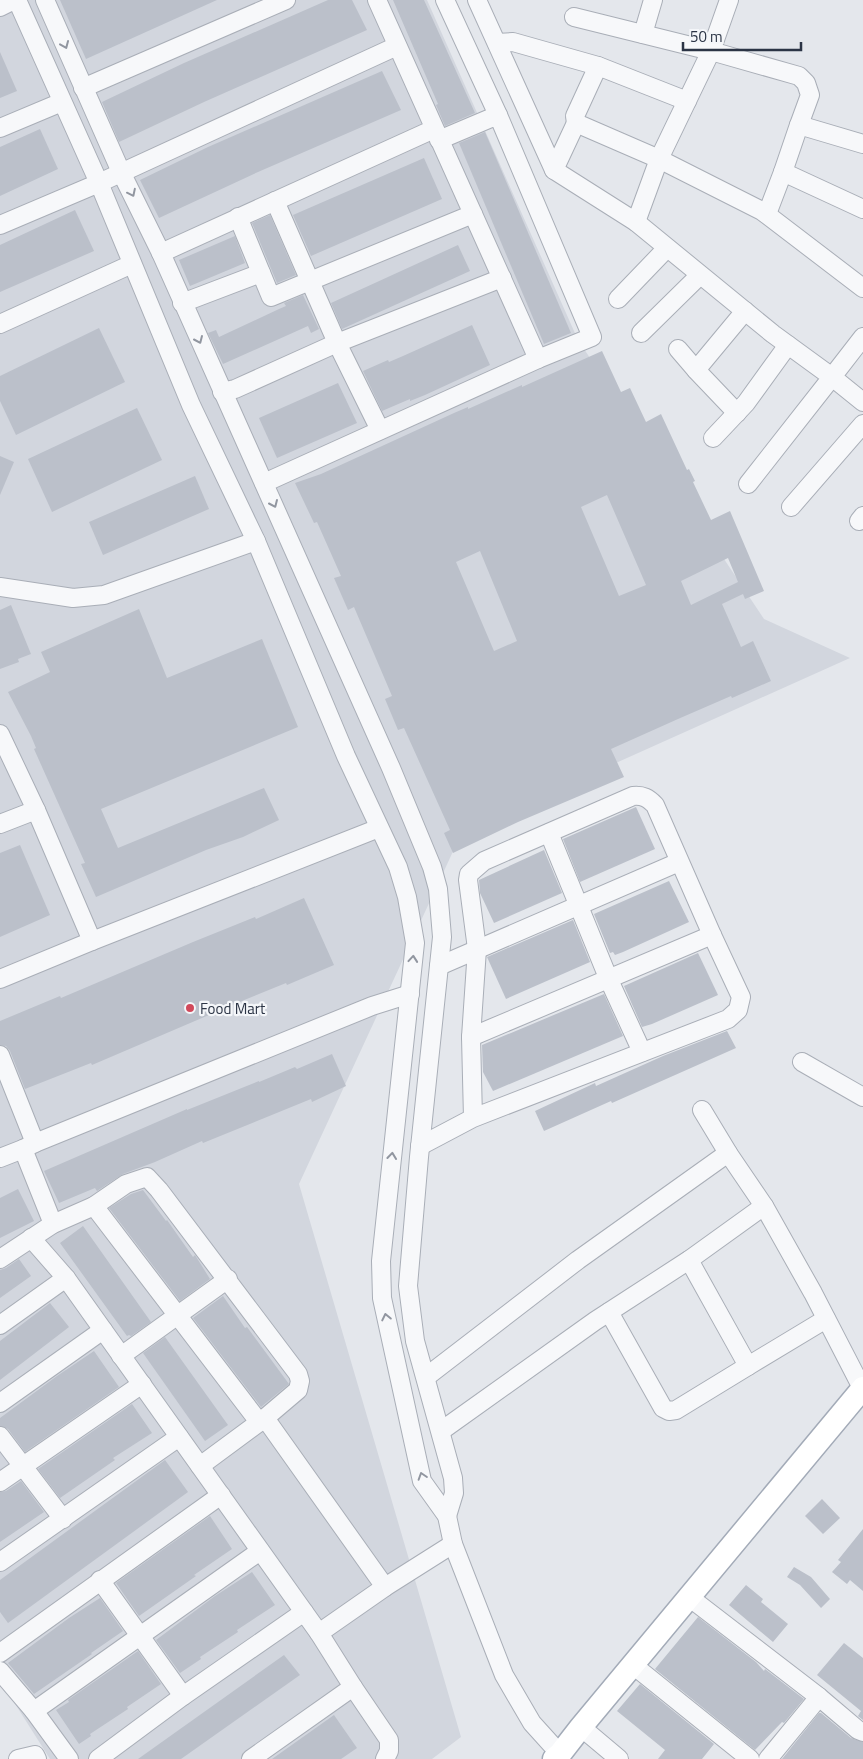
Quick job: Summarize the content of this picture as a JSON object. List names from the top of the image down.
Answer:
{
  "places": ["Food Mart"],
  "scale_bar": "50 m"
}
